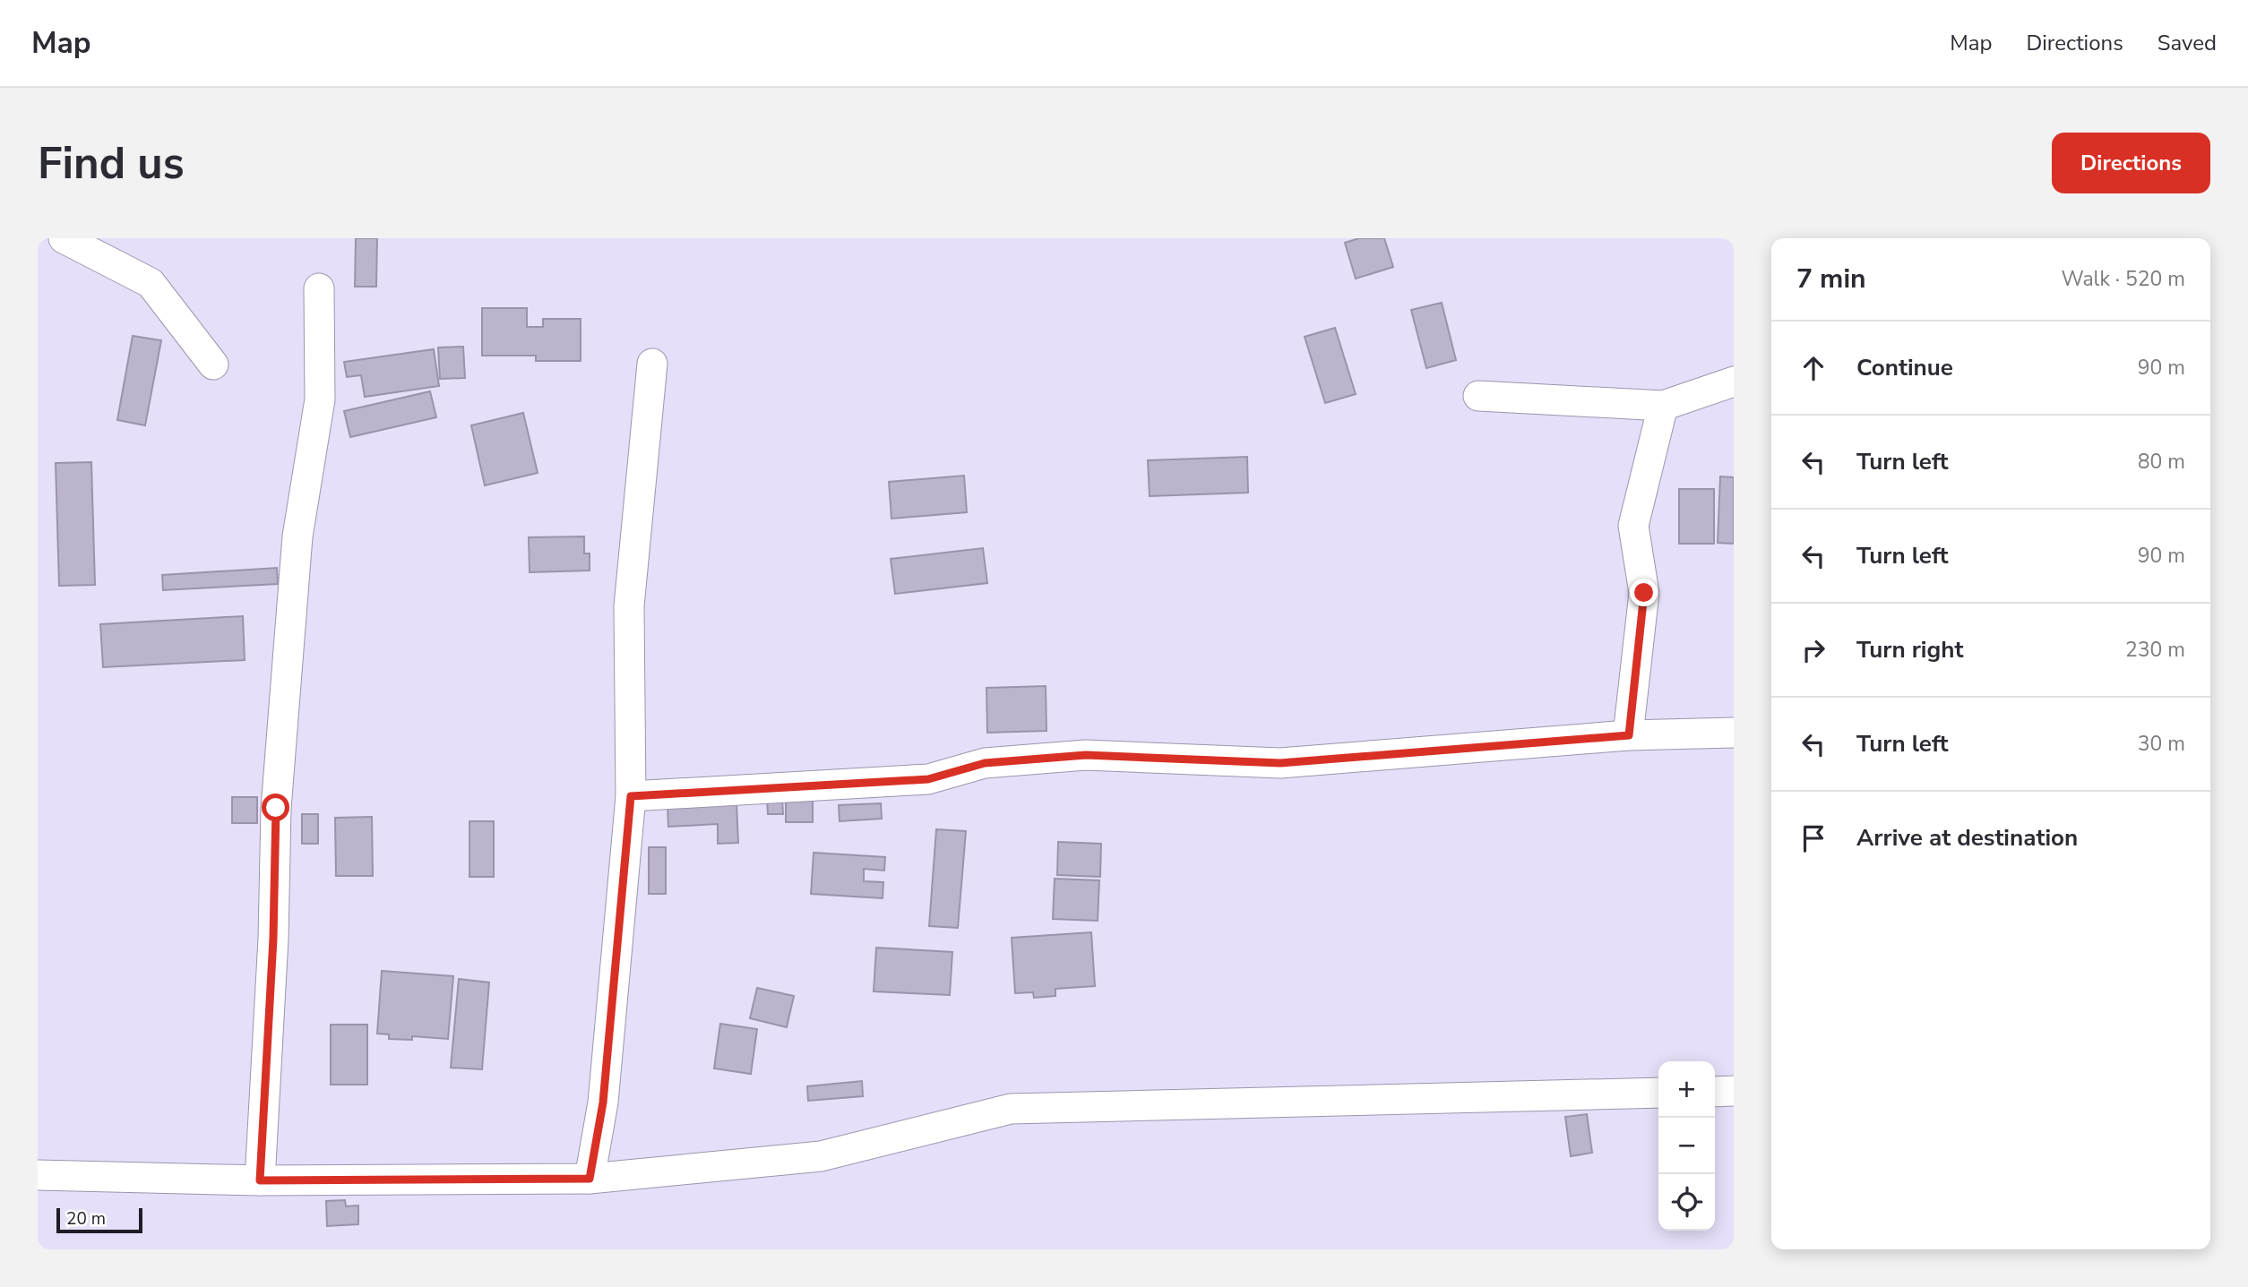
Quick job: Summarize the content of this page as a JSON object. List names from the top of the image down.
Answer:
{
  "scale_bar": "20 m",
  "page": {
    "header": "Map",
    "nav": ["Map", "Directions", "Saved"],
    "buttons": "Directions",
    "title": "Find us",
    "heading": ["7 min", "Walk · 520 m"],
    "list": [
      ["Continue", "90 m"],
      ["Turn left", "80 m"],
      ["Turn left", "90 m"],
      ["Turn right", "230 m"],
      ["Turn left", "30 m"],
      "Arrive at destination"
    ],
    "map_buttons": ["+", "−"],
    "scale": "20 m"
  }
}
